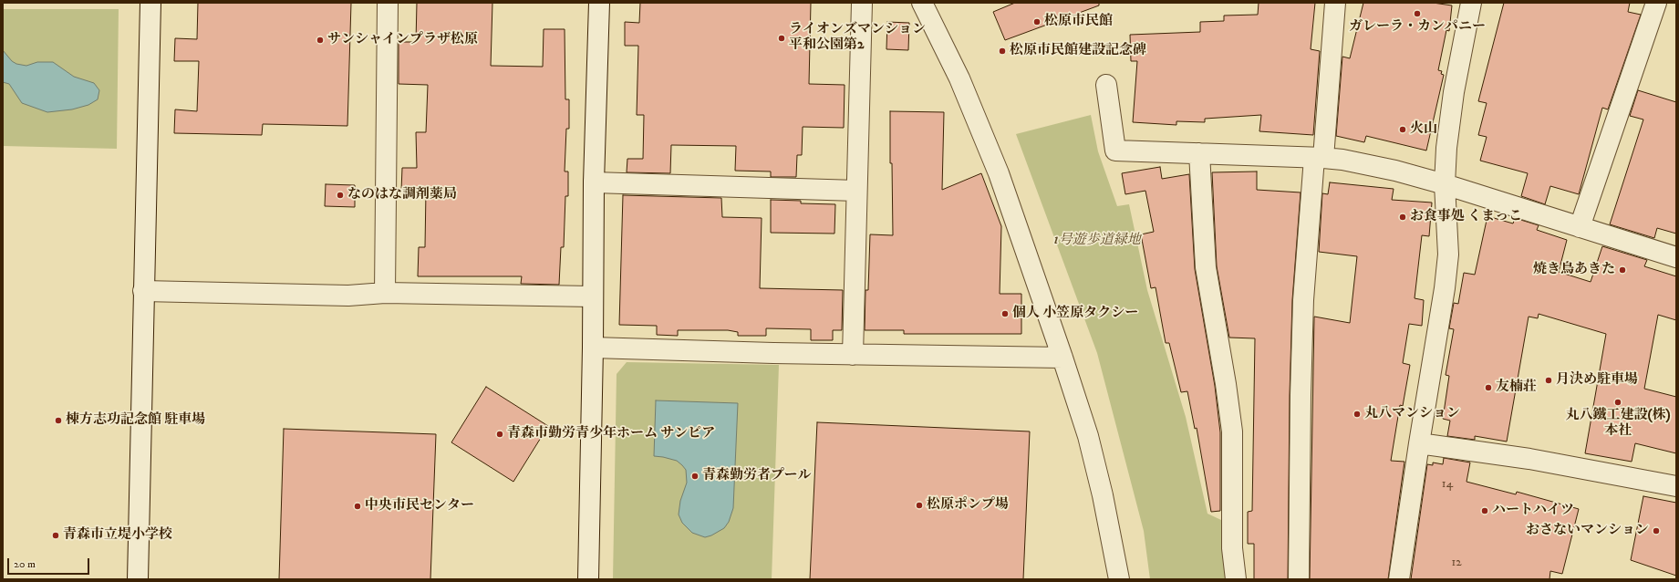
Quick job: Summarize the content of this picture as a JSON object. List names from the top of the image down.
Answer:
{
  "parks": ["1号遊歩道緑地"],
  "places": [
    "ガレーラ・カンパニー",
    "松原市民館",
    "ライオンズマンション 平和公園第2",
    "サンシャインプラザ松原",
    "松原市民館建設記念碑",
    "火山",
    "なのはな調剤薬局",
    "お食事処 くまっこ",
    "焼き鳥あきた",
    "個人 小笠原タクシー",
    "月決め駐車場",
    "友楠荘",
    "丸八鐵工建設(株) 本社",
    "丸八マンション",
    "棟方志功記念館 駐車場",
    "青森市勤労青少年ホーム サンピア",
    "青森勤労者プール",
    "松原ポンプ場",
    "中央市民センター",
    "ハートハイツ",
    "おさないマンション",
    "青森市立堤小学校"
  ],
  "house_numbers": ["14", "12"],
  "scale_bar": "20 m"
}
